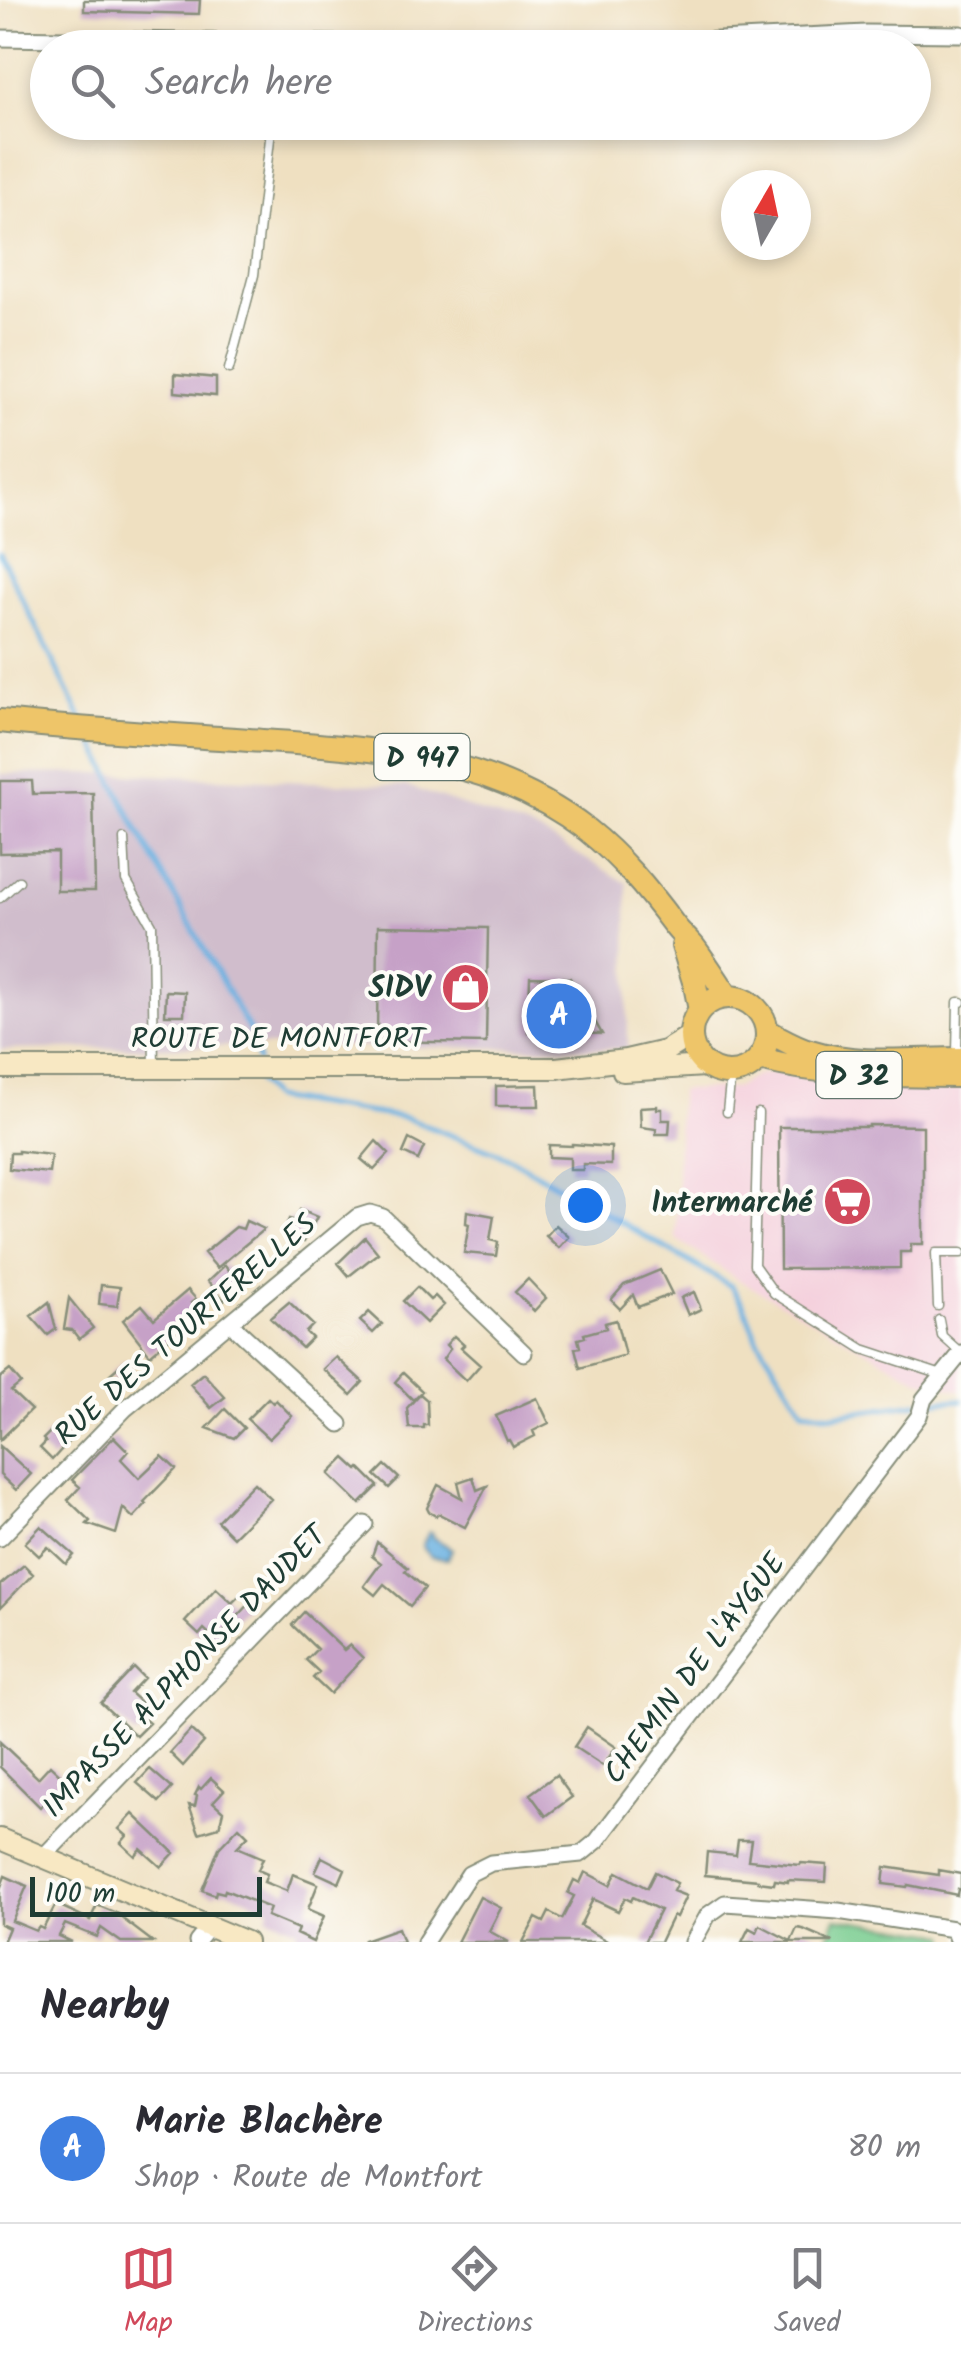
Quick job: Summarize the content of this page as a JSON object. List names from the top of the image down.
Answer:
{
  "streets": {
    "main road": ["D 947", "ROUTE DE MONTFORT", "D 32"],
    "street": ["RUE DES TOURTERELLES", "CHEMIN DE L'AYGUE", "IMPASSE ALPHONSE DAUDET"]
  },
  "crossings": [
    ["D 947", "ROUTE DE MONTFORT"],
    ["D 947", "D 32"],
    ["ROUTE DE MONTFORT", "D 32"]
  ],
  "places": {
    "shop": ["SIDV"],
    "supermarket": ["Intermarché"]
  },
  "scale_bar": "100 m",
  "north": "top",
  "page": {
    "search": "Search here",
    "pins": "A",
    "scale": "100 m",
    "heading": "Nearby",
    "list": [
      {
        "mark": "A",
        "name": "Marie Blachère",
        "note": "Shop · Route de Montfort",
        "value": "80 m"
      }
    ],
    "nav": ["Map", "Directions", "Saved"]
  }
}
